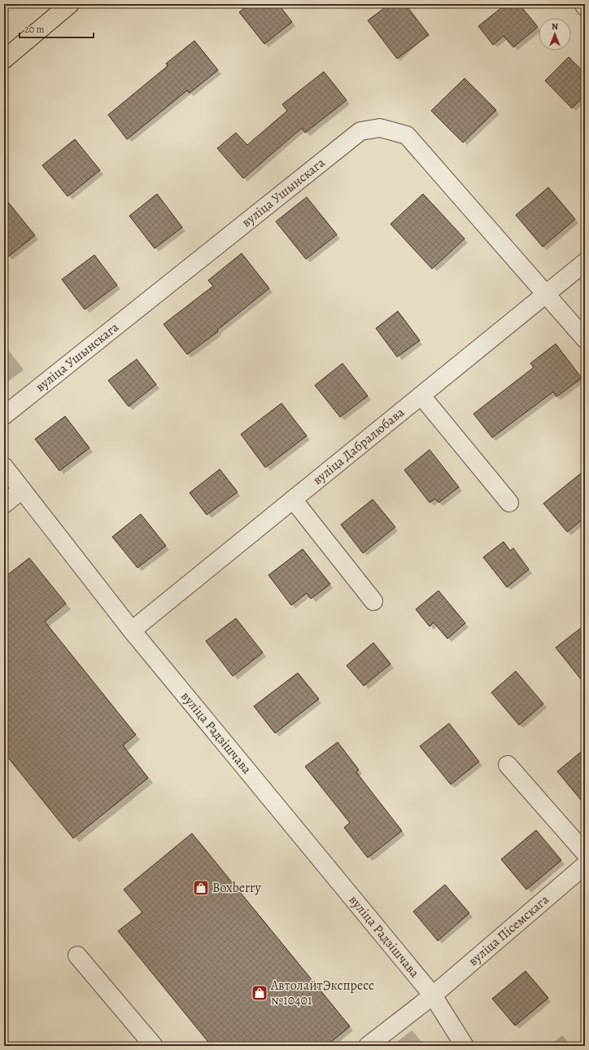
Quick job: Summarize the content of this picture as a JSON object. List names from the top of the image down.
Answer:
{
  "streets": {
    "street": [
      "вуліца Ушынскага",
      "вуліца Дабралюбава",
      "вуліца Радзішчава",
      "вуліца Пісемскага"
    ]
  },
  "crossings": [
    ["вуліца Ушынскага", "вуліца Дабралюбава"],
    ["вуліца Дабралюбава", "вуліца Радзішчава"],
    ["вуліца Радзішчава", "вуліца Пісемскага"]
  ],
  "places": {
    "shop": ["Boxberry", "АвтолайтЭкспресс №10401"]
  },
  "scale_bar": "20 m",
  "north": "top"
}
